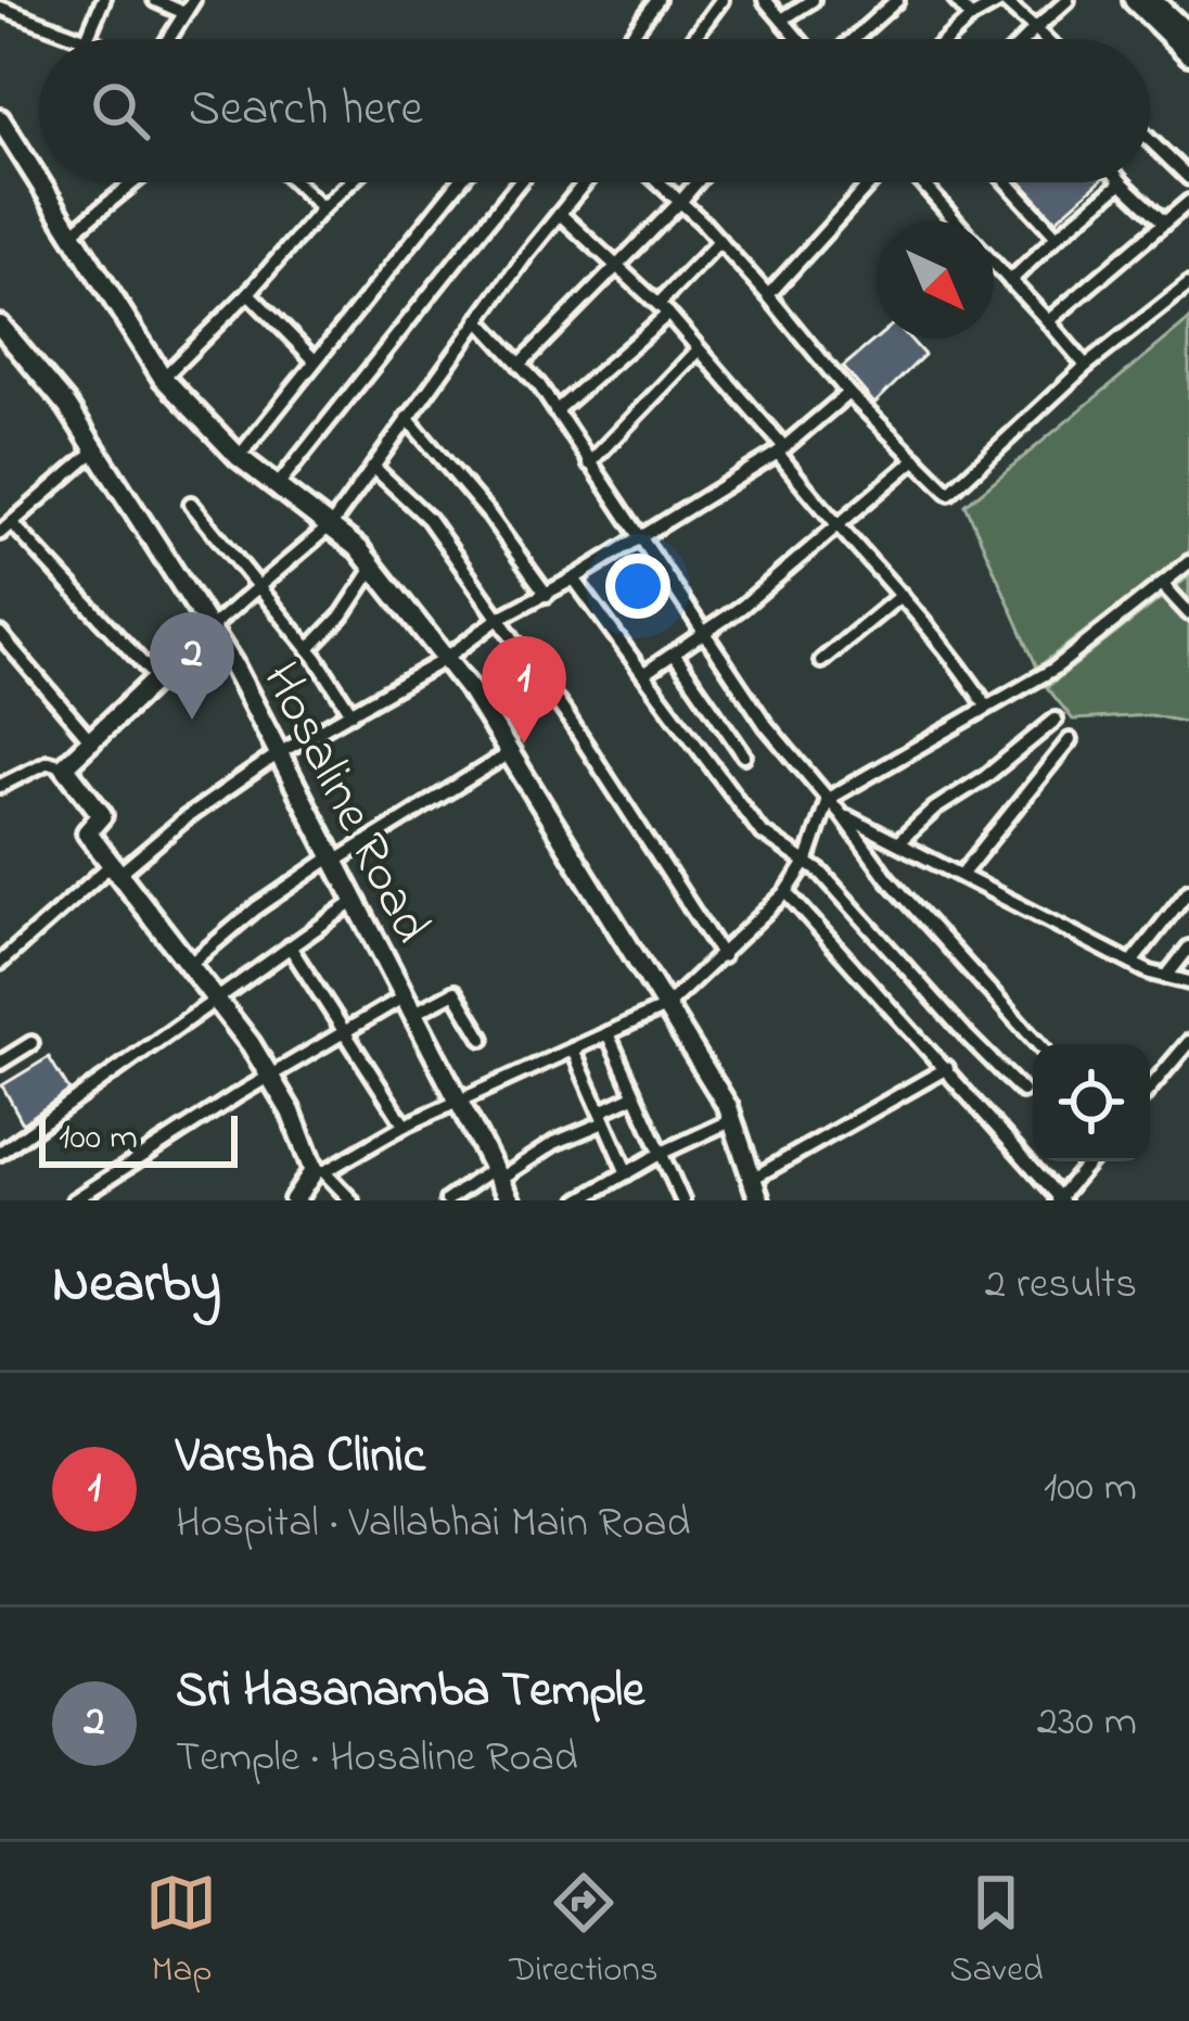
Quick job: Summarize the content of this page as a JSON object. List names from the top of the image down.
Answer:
{
  "streets": {
    "street": ["Hosaline Road"]
  },
  "scale_bar": "100 m",
  "north": "bottom right",
  "page": {
    "search": "Search here",
    "pins": ["2", "1"],
    "scale": "100 m",
    "heading": ["Nearby", "2 results"],
    "list": [
      {
        "mark": "1",
        "name": "Varsha Clinic",
        "note": "Hospital · Vallabhai Main Road",
        "value": "100 m"
      },
      {
        "mark": "2",
        "name": "Sri Hasanamba Temple",
        "note": "Temple · Hosaline Road",
        "value": "230 m"
      }
    ],
    "nav": ["Map", "Directions", "Saved"]
  }
}
